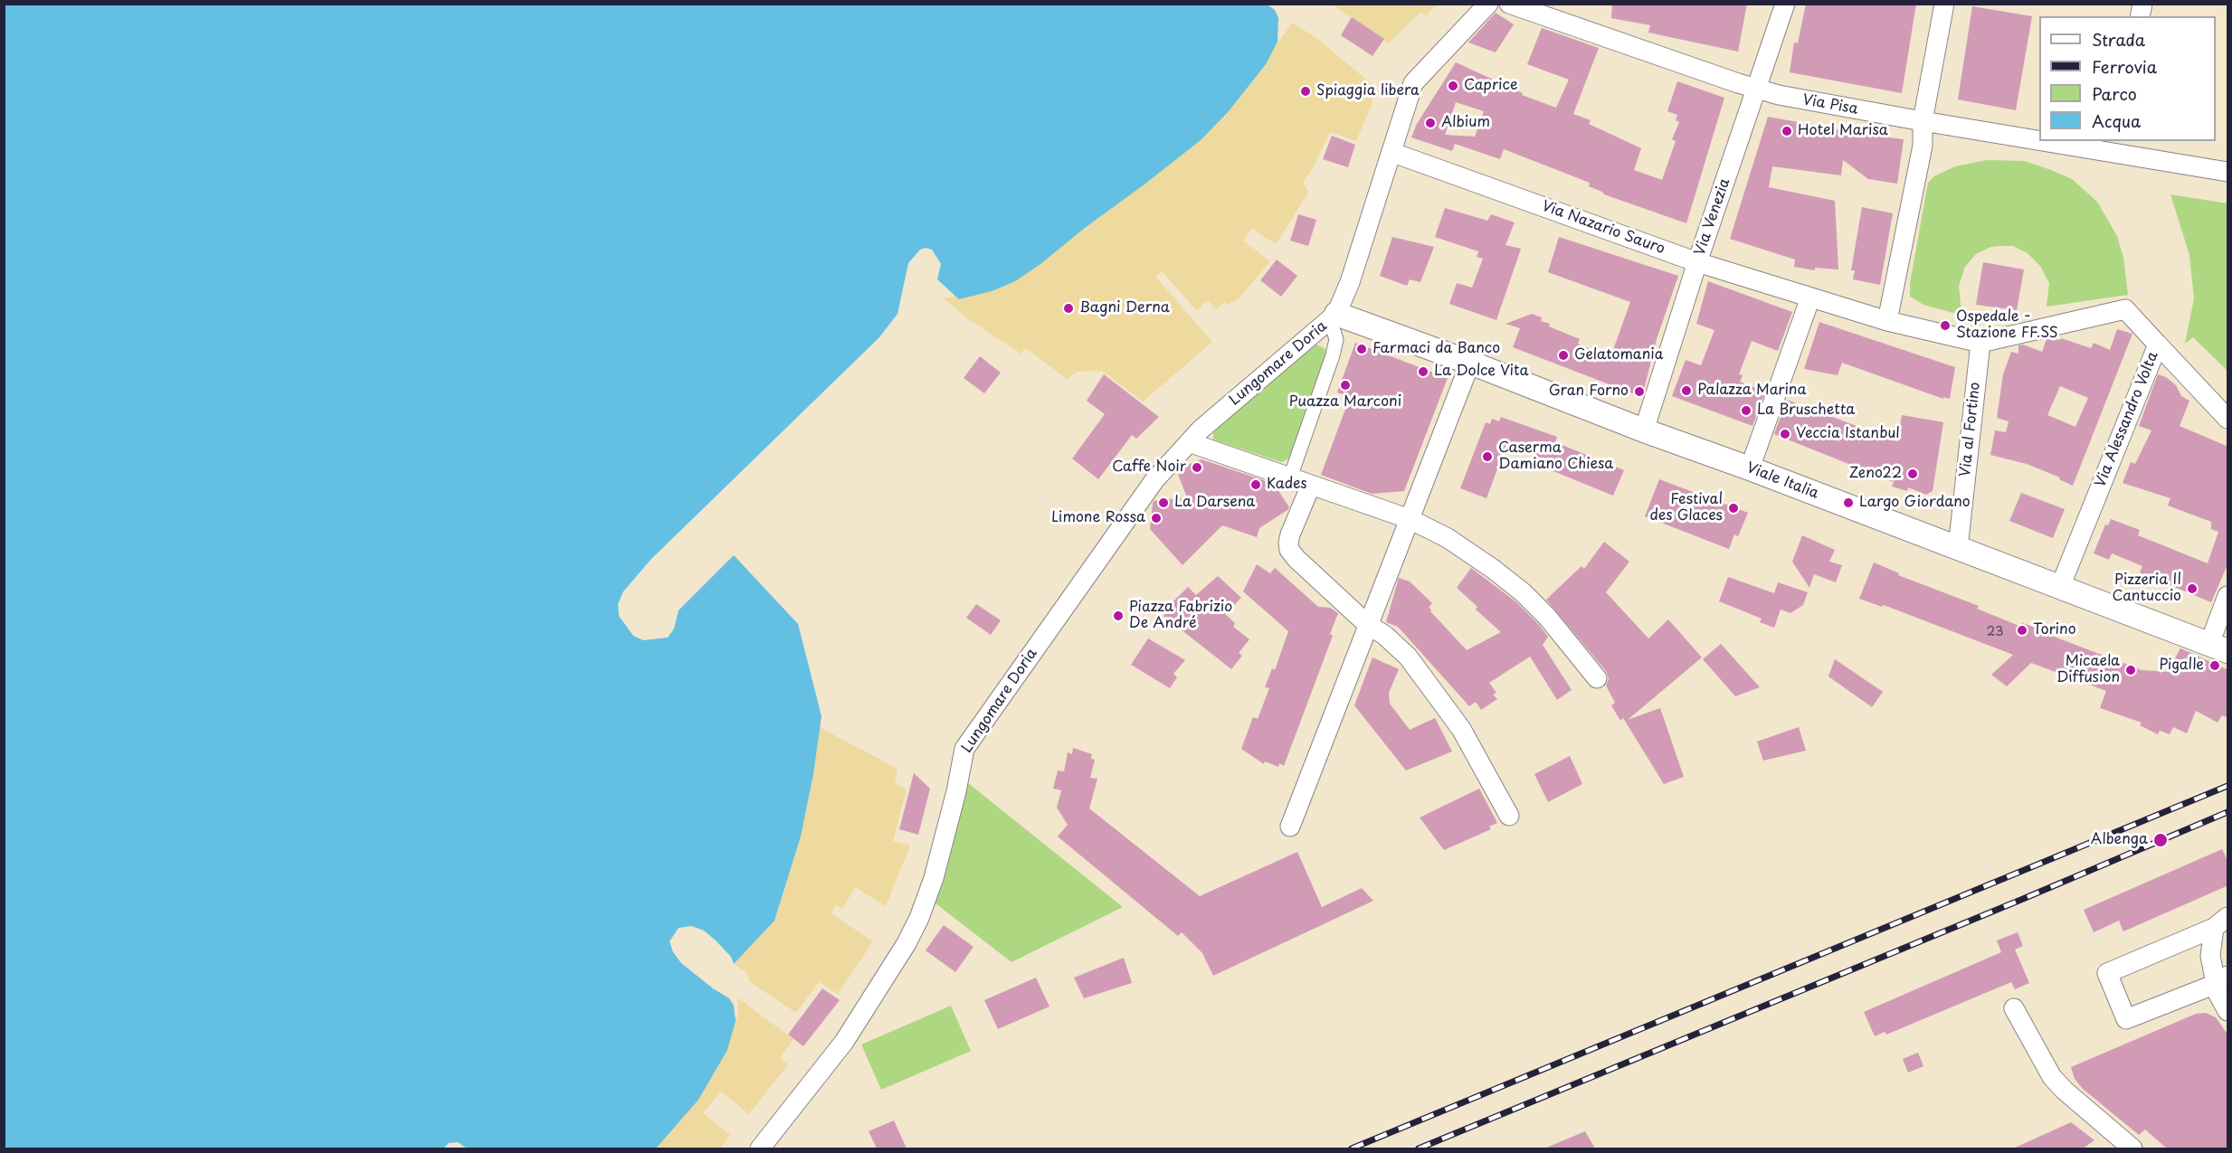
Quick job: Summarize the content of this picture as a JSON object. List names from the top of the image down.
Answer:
{
  "streets": {
    "street": [
      "Via Pisa",
      "Via Venezia",
      "Via Nazario Sauro",
      "Lungomare Doria",
      "Via Alessandro Volta",
      "Via al Fortino",
      "Viale Italia"
    ]
  },
  "crossings": [
    ["Via Pisa", "Via Venezia"],
    ["Via Venezia", "Via Nazario Sauro"],
    ["Via Venezia", "Viale Italia"],
    ["Via Nazario Sauro", "Via Alessandro Volta"],
    ["Via Nazario Sauro", "Via al Fortino"],
    ["Lungomare Doria", "Viale Italia"],
    ["Via Alessandro Volta", "Via al Fortino"],
    ["Via Alessandro Volta", "Viale Italia"],
    ["Via al Fortino", "Viale Italia"]
  ],
  "places": [
    "Caprice",
    "Spiaggia libera",
    "Albium",
    "Hotel Marisa",
    "Bagni Derna",
    "Ospedale - Stazione FF.SS",
    "Farmaci da Banco",
    "Gelatomania",
    "La Dolce Vita",
    "Puazza Marconi",
    "Palazza Marina",
    "Gran Forno",
    "La Bruschetta",
    "Veccia Istanbul",
    "Caserma Damiano Chiesa",
    "Caffe Noir",
    "Zeno22",
    "Kades",
    "La Darsena",
    "Largo Giordano",
    "Festival des Glaces",
    "Limone Rossa",
    "Pizzeria Il Cantuccio",
    "Piazza Fabrizio De André",
    "Torino",
    "Pigalle",
    "Micaela Diffusion",
    "Albenga"
  ],
  "house_numbers": ["23"],
  "legend": [
    "Strada",
    "Ferrovia",
    "Parco",
    "Acqua"
  ]
}
